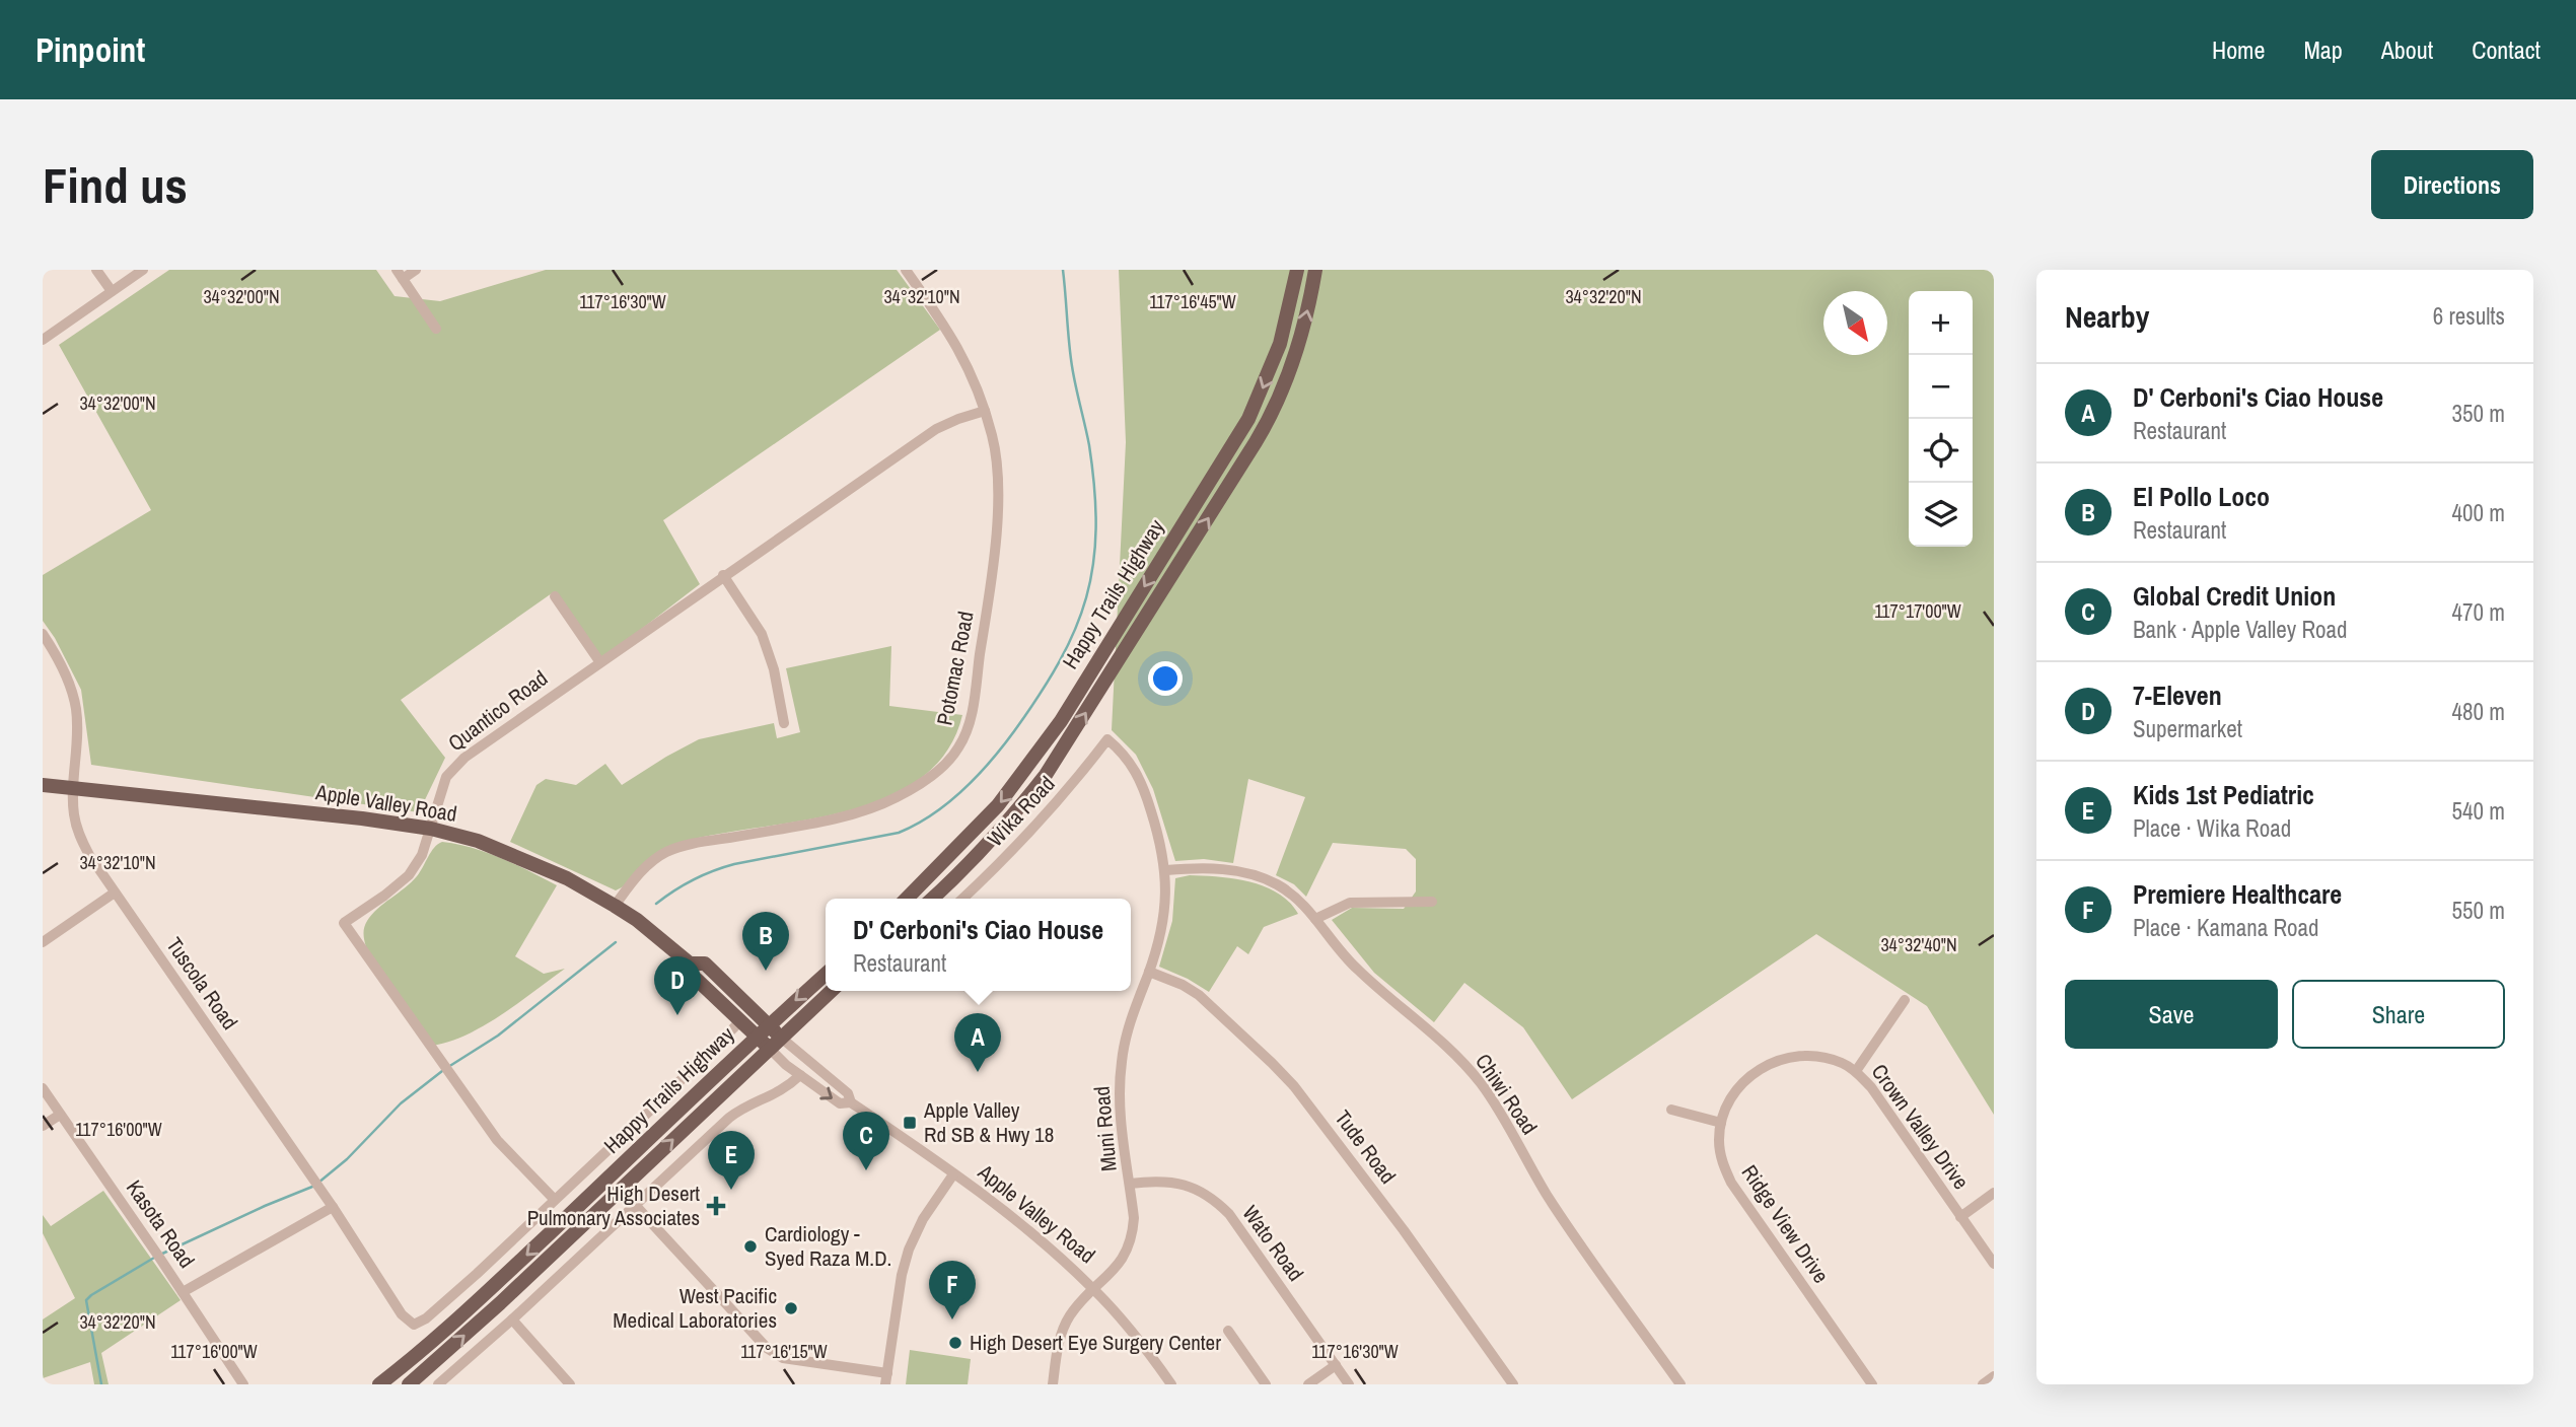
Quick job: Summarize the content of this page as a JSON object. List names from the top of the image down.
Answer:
{
  "streets": {
    "main road": ["Happy Trails Highway", "Apple Valley Road"],
    "street": [
      "Potomac Road",
      "Quantico Road",
      "Wika Road",
      "Tuscola Road",
      "Chiwi Road",
      "Crown Valley Drive",
      "Muni Road",
      "Tude Road",
      "Kasota Road",
      "Ridge View Drive",
      "Wato Road"
    ]
  },
  "crossings": [
    ["Happy Trails Highway", "Apple Valley Road"],
    ["Potomac Road", "Quantico Road"],
    ["Potomac Road", "Apple Valley Road"],
    ["Quantico Road", "Apple Valley Road"],
    ["Quantico Road", "Tuscola Road"],
    ["Apple Valley Road", "Tuscola Road"],
    ["Apple Valley Road", "Muni Road"],
    ["Wika Road", "Muni Road"],
    ["Chiwi Road", "Muni Road"],
    ["Crown Valley Drive", "Ridge View Drive"],
    ["Muni Road", "Tude Road"],
    ["Muni Road", "Wato Road"]
  ],
  "places": {
    "transit": ["Apple Valley Rd SB & Hwy 18"],
    "health": ["High Desert Pulmonary Associates"],
    "other": ["Cardiology - Syed Raza M.D.", "West Pacific Medical Laboratories", "High Desert Eye Surgery Center"]
  },
  "north": "bottom right",
  "page": {
    "header": "Pinpoint",
    "nav": [
      "Home",
      "Map",
      "About",
      "Contact"
    ],
    "buttons": [
      "Directions",
      ["Save", "Share"]
    ],
    "title": "Find us",
    "heading": ["Nearby", "6 results"],
    "map_buttons": ["+", "−"],
    "list": [
      {
        "mark": "A",
        "name": "D' Cerboni's Ciao House",
        "note": "Restaurant",
        "value": "350 m"
      },
      {
        "mark": "B",
        "name": "El Pollo Loco",
        "note": "Restaurant",
        "value": "400 m"
      },
      {
        "mark": "C",
        "name": "Global Credit Union",
        "note": "Bank · Apple Valley Road",
        "value": "470 m"
      },
      {
        "mark": "D",
        "name": "7-Eleven",
        "note": "Supermarket",
        "value": "480 m"
      },
      {
        "mark": "E",
        "name": "Kids 1st Pediatric",
        "note": "Place · Wika Road",
        "value": "540 m"
      },
      {
        "mark": "F",
        "name": "Premiere Healthcare",
        "note": "Place · Kamana Road",
        "value": "550 m"
      }
    ],
    "popup": ["D' Cerboni's Ciao House", "Restaurant"],
    "pins": [
      "B",
      "D",
      "A",
      "C",
      "E",
      "F"
    ]
  },
  "coordinates": [
    "34°32'00\"N",
    "34°32'10\"N",
    "34°32'20\"N",
    "117°16'30\"W",
    "117°16'45\"W",
    "117°17'00\"W",
    "34°32'40\"N",
    "117°16'00\"W",
    "117°16'15\"W"
  ]
}
